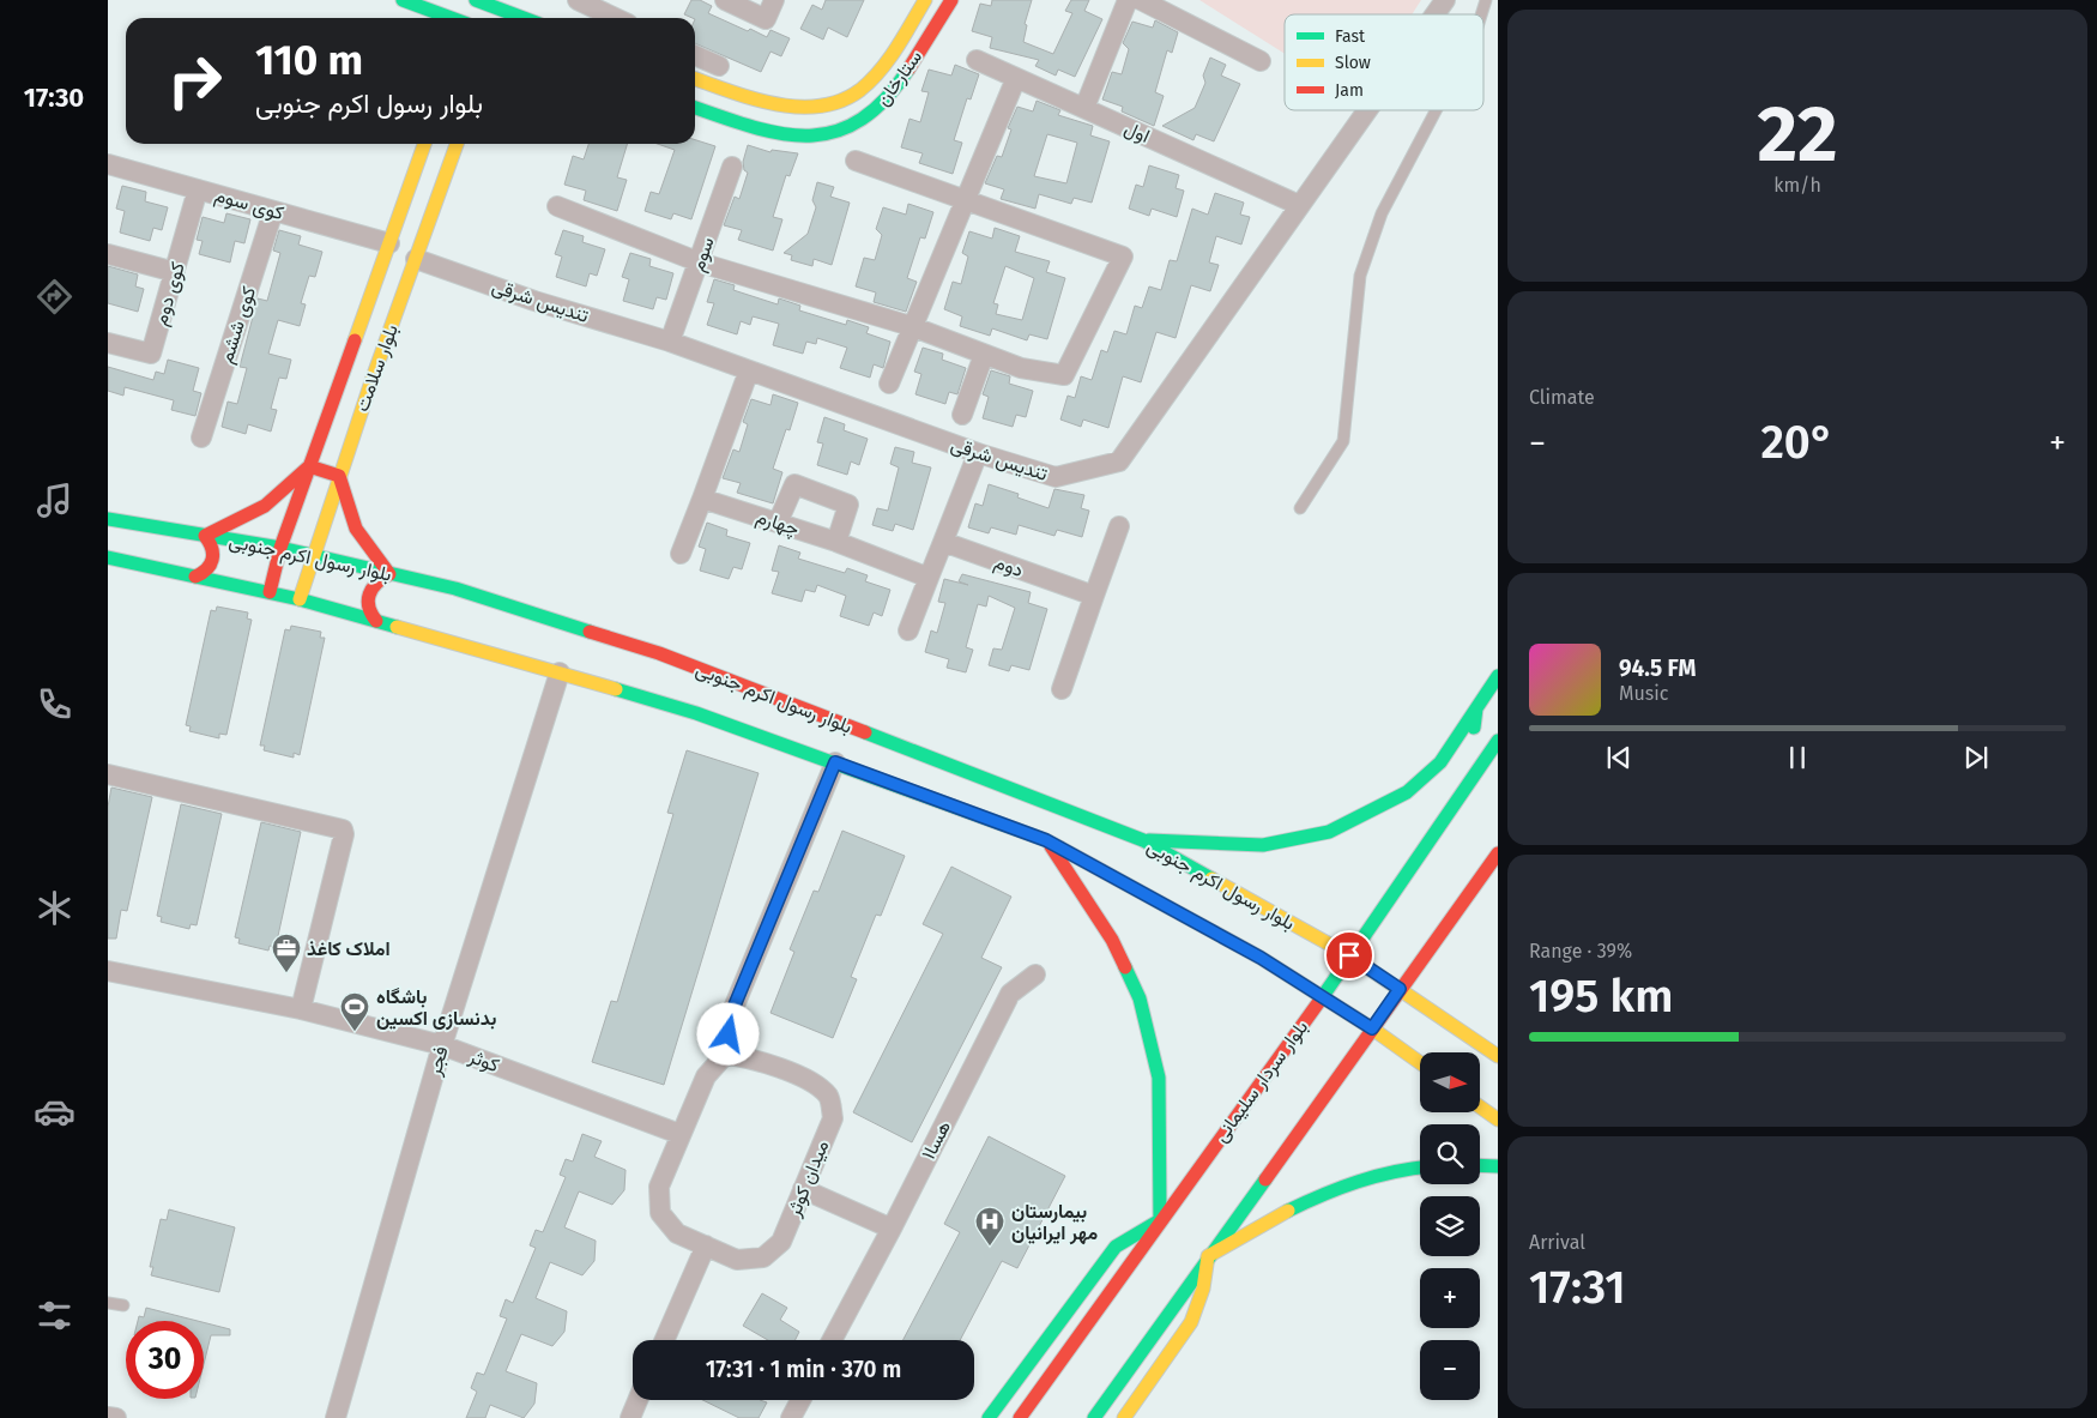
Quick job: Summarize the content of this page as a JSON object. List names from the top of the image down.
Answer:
{
  "streets": {
    "main road": [
      "ستارخان",
      "بلوار سلامت",
      "بلوار رسول اکرم جنوبی",
      "بلوار سردار سلیمانی"
    ],
    "street": [
      "اول",
      "کوی سوم",
      "سوم",
      "کوی دوم",
      "تندیس شرقی",
      "کوی ششم",
      "چهارم",
      "دوم",
      "فجر",
      "کوثر",
      "هسا۱",
      "میدان کوثر"
    ]
  },
  "crossings": [
    ["اول", "تندیس شرقی"],
    ["کوی سوم", "کوی دوم"],
    ["کوی سوم", "کوی ششم"],
    ["کوی سوم", "بلوار سلامت"],
    ["سوم", "تندیس شرقی"],
    ["تندیس شرقی", "بلوار سلامت"],
    ["بلوار سلامت", "بلوار رسول اکرم جنوبی"],
    ["بلوار رسول اکرم جنوبی", "فجر"],
    ["بلوار رسول اکرم جنوبی", "بلوار سردار سلیمانی"],
    ["فجر", "کوثر"],
    ["کوثر", "میدان کوثر"]
  ],
  "places": {
    "office": ["املاک کاغذ"],
    "sports": ["باشگاه بدنسازی اکسین"],
    "hospital": ["بیمارستان مهر ایرانیان"]
  },
  "legend": ["Fast", "Slow", "Jam"],
  "north": "right",
  "page": {
    "tabs": "17:30",
    "tile": [
      ["22", "km/h"],
      "Climate",
      ["Range · 39%", "195 km"],
      ["Arrival", "17:31"]
    ],
    "turn": ["110 m", "بلوار رسول اکرم جنوبی"],
    "heat": ["−", "20°", "+"],
    "song": ["94.5 FM", "Music"],
    "map_buttons": ["+", "−"],
    "limit": "30",
    "trip": "17:31 · 1 min · 370 m"
  }
}
